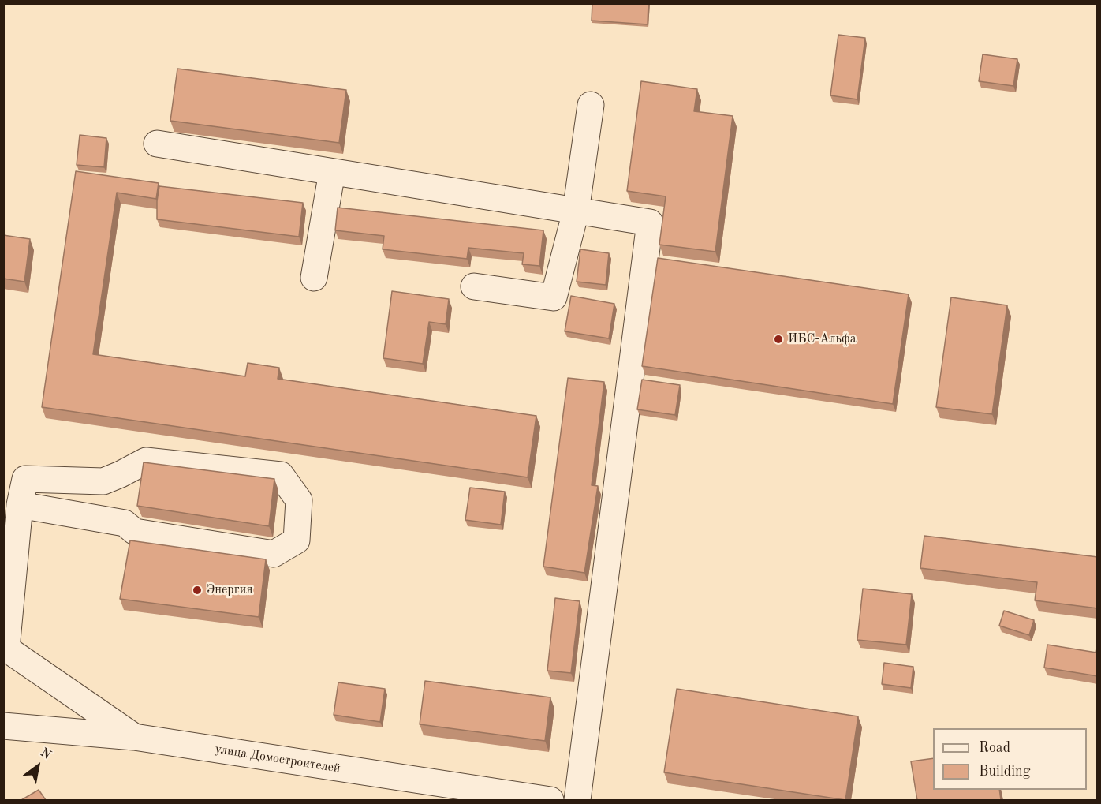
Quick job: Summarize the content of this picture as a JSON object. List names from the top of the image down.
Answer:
{
  "streets": {
    "street": ["улица Домостроителей"]
  },
  "places": ["ИБС-Альфа", "Энергия"],
  "legend": ["Road", "Building"],
  "north": "top right"
}
